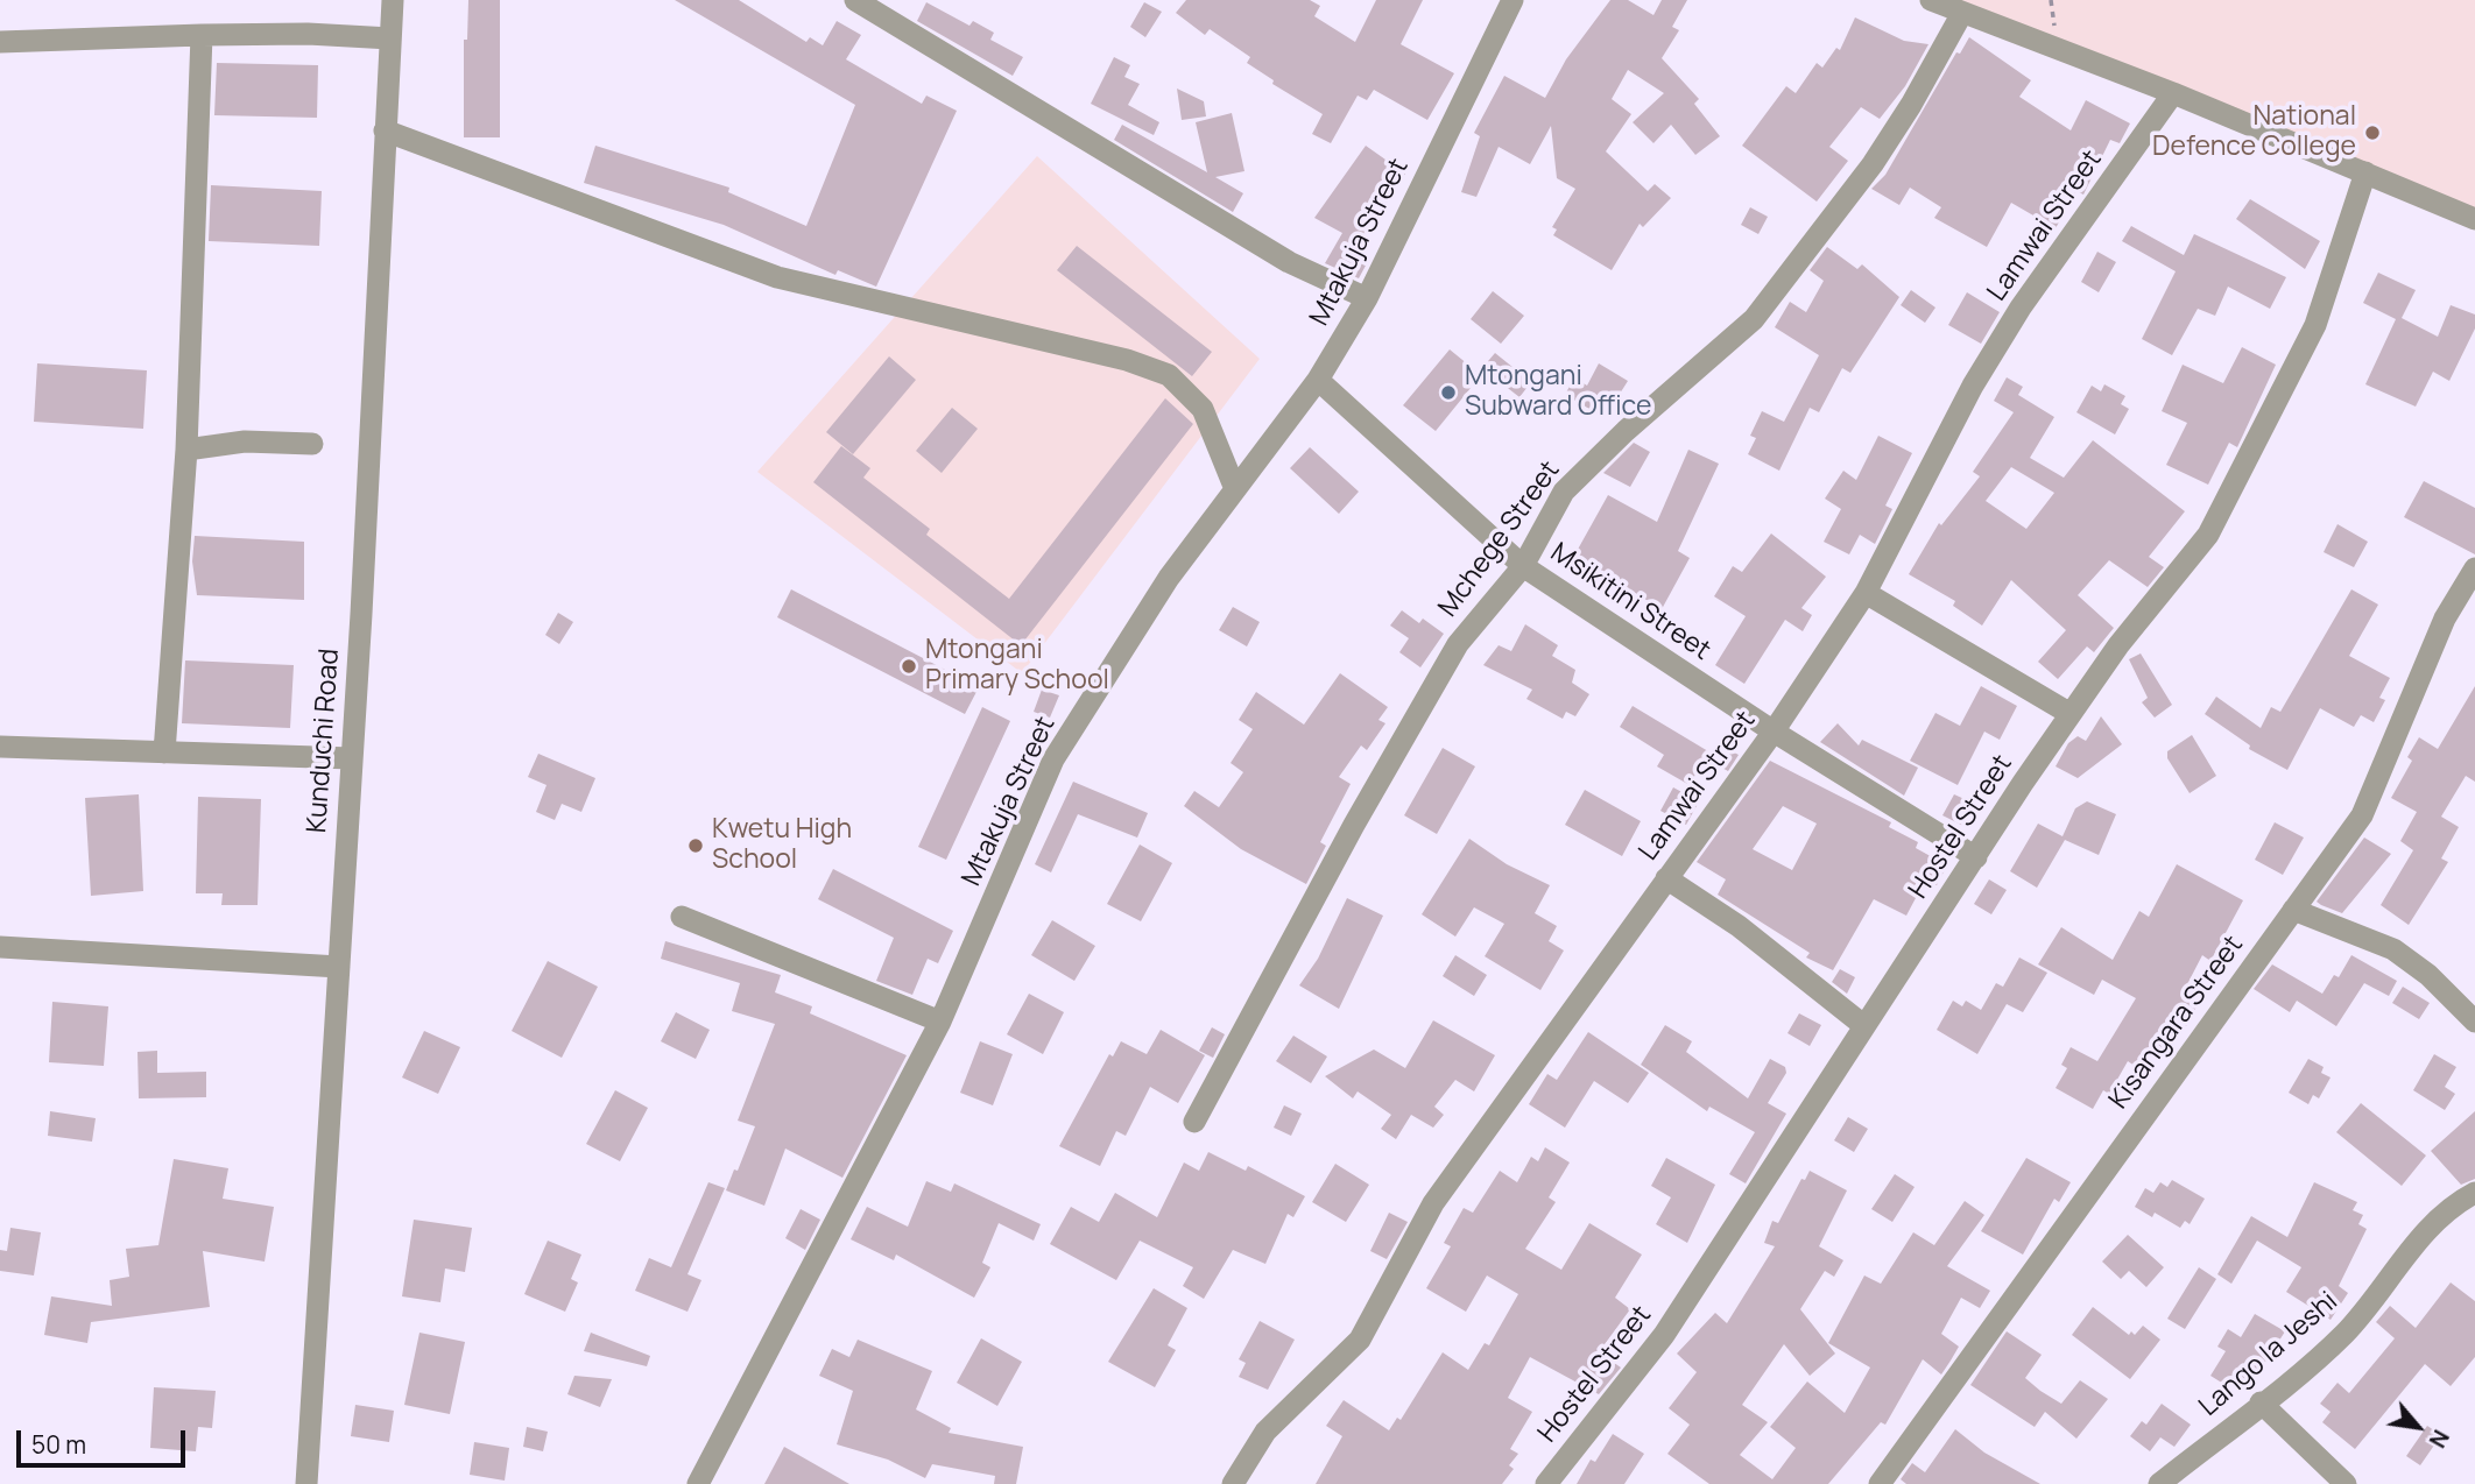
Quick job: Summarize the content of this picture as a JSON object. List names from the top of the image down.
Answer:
{
  "streets": {
    "street": [
      "Lamwai Street",
      "Mtakuja Street",
      "Mchege Street",
      "Msikitini Street",
      "Kunduchi Road",
      "Hostel Street",
      "Kisangara Street",
      "Lango la Jeshi"
    ]
  },
  "crossings": [
    ["Lamwai Street", "Msikitini Street"],
    ["Mtakuja Street", "Msikitini Street"],
    ["Mchege Street", "Msikitini Street"],
    ["Msikitini Street", "Hostel Street"]
  ],
  "places": [
    "National Defence College",
    "Mtongani Subward Office",
    "Mtongani Primary School",
    "Kwetu High School"
  ],
  "scale_bar": "50 m",
  "north": "bottom right"
}
